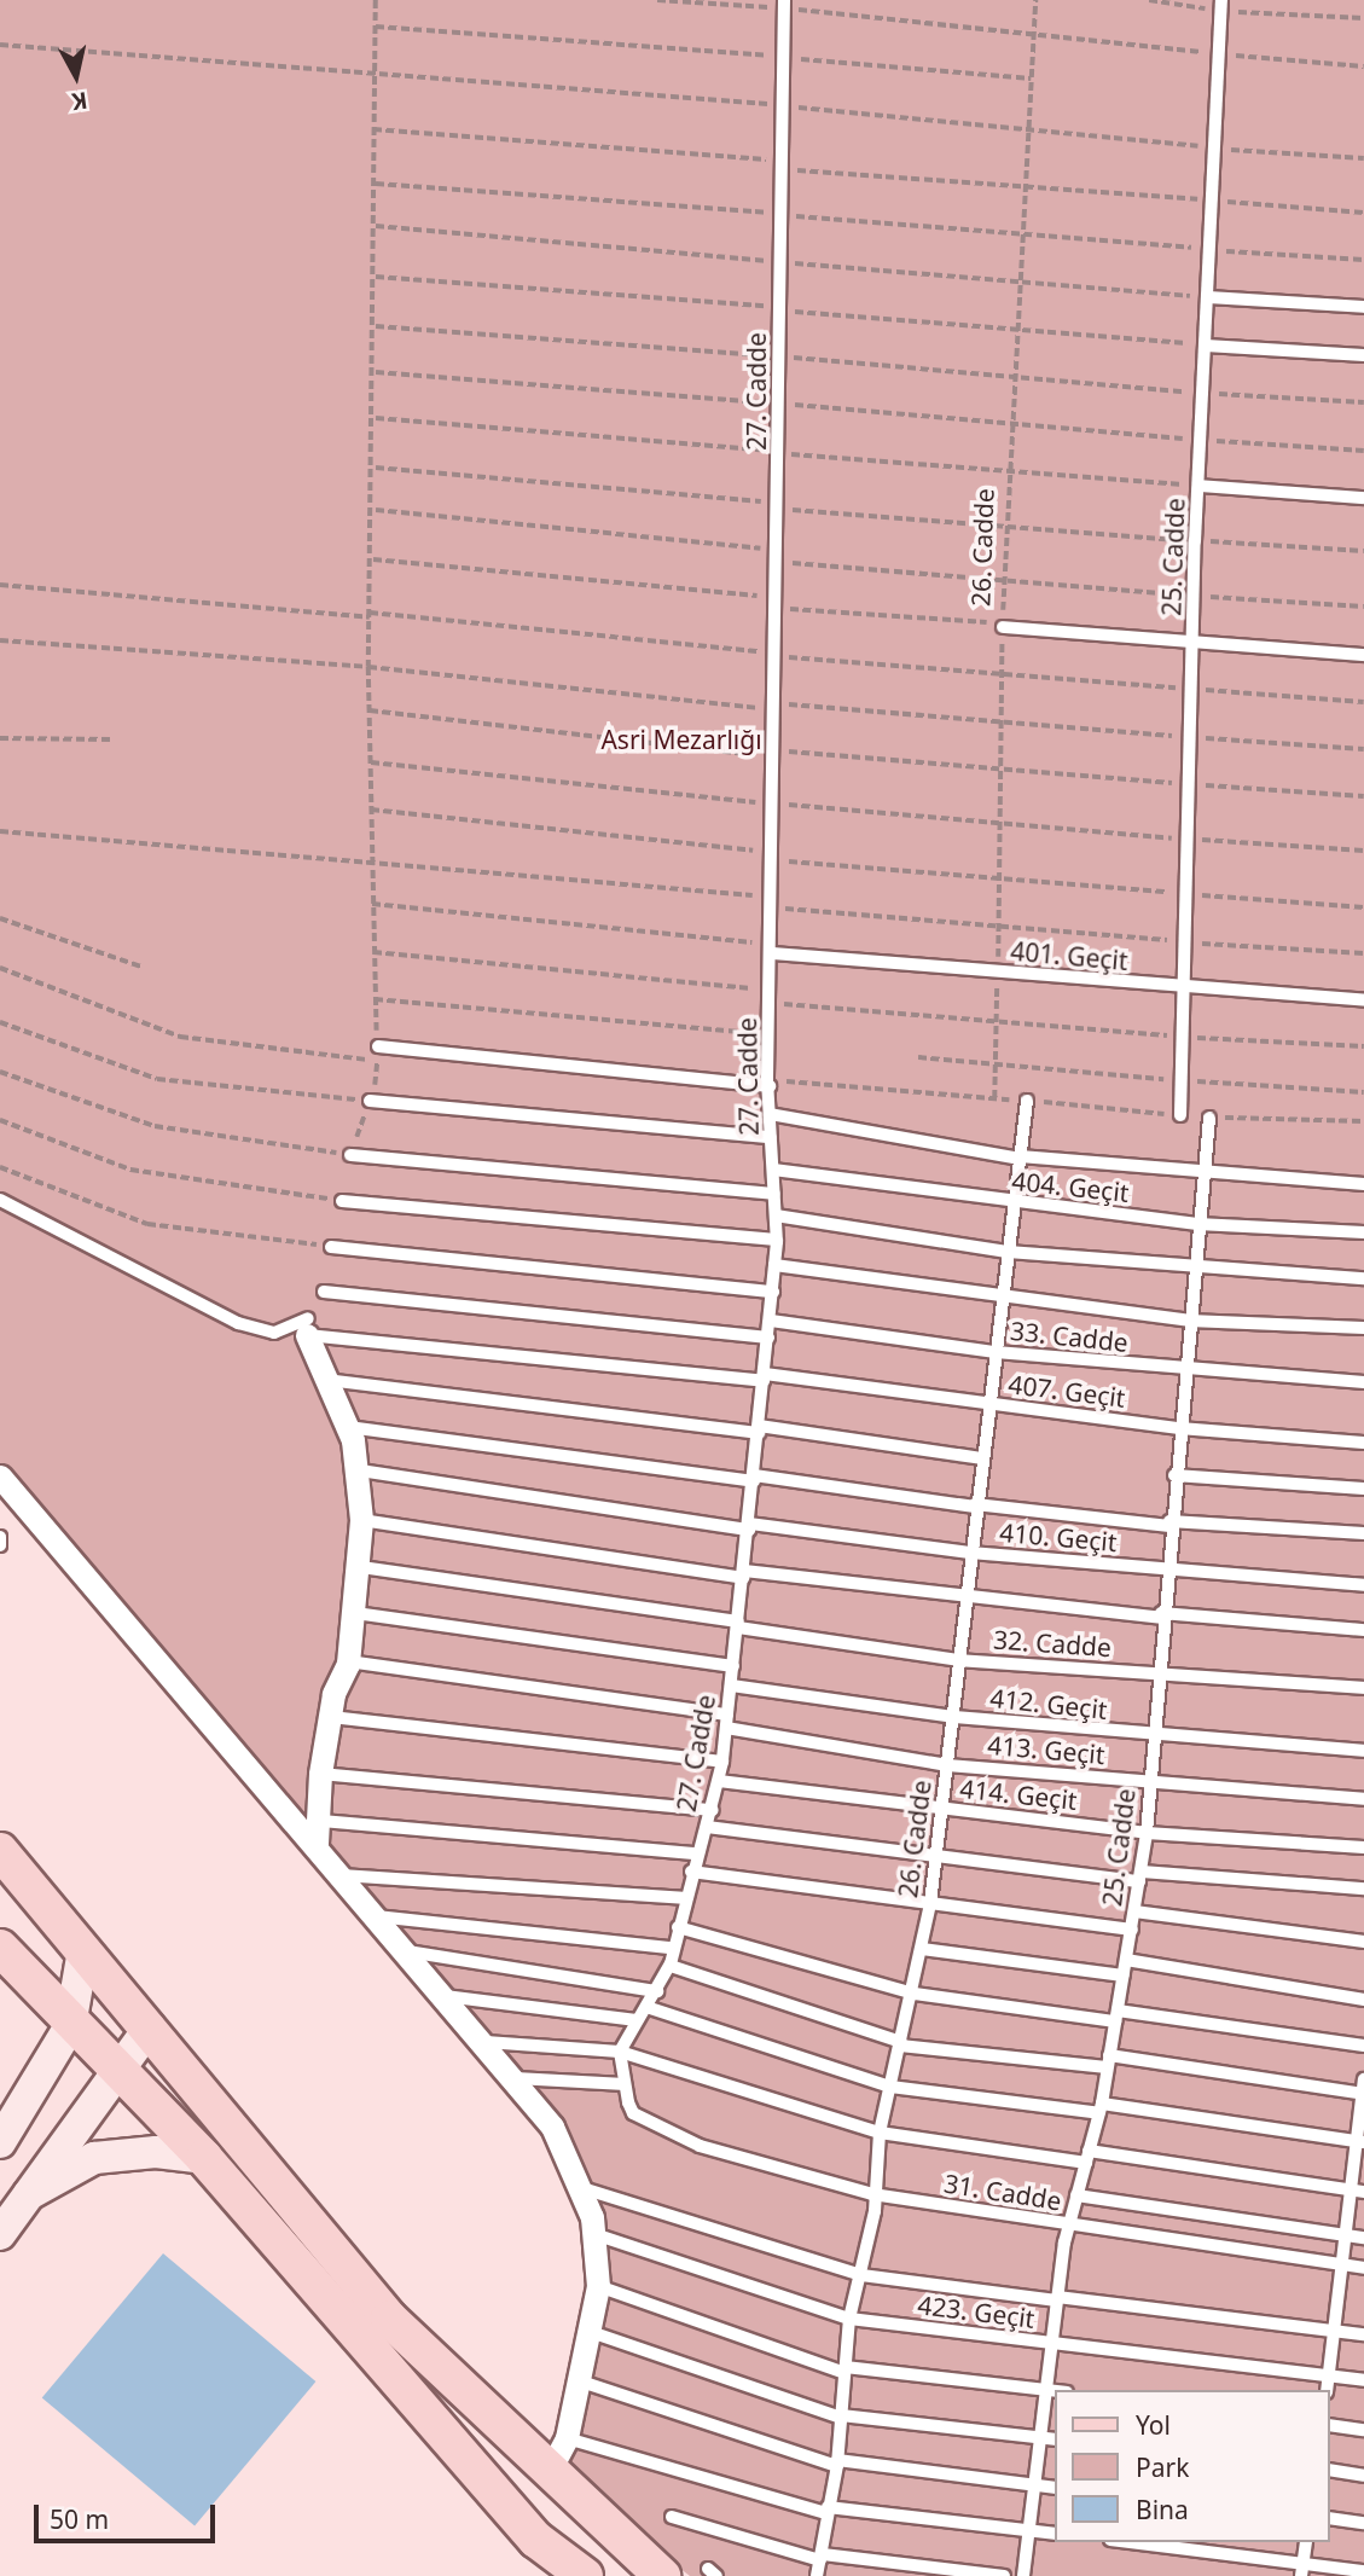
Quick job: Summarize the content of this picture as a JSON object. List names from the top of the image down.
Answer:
{
  "streets": {
    "lane": [
      "27. Cadde",
      "26. Cadde",
      "25. Cadde",
      "401. Geçit",
      "404. Geçit",
      "33. Cadde",
      "407. Geçit",
      "410. Geçit",
      "32. Cadde",
      "412. Geçit",
      "413. Geçit",
      "414. Geçit",
      "31. Cadde",
      "423. Geçit"
    ]
  },
  "crossings": [
    ["27. Cadde", "401. Geçit"],
    ["27. Cadde", "404. Geçit"],
    ["27. Cadde", "33. Cadde"],
    ["27. Cadde", "407. Geçit"],
    ["27. Cadde", "410. Geçit"],
    ["27. Cadde", "32. Cadde"],
    ["27. Cadde", "412. Geçit"],
    ["27. Cadde", "413. Geçit"],
    ["27. Cadde", "414. Geçit"],
    ["26. Cadde", "401. Geçit"],
    ["26. Cadde", "404. Geçit"],
    ["26. Cadde", "33. Cadde"],
    ["26. Cadde", "407. Geçit"],
    ["26. Cadde", "410. Geçit"],
    ["26. Cadde", "32. Cadde"],
    ["26. Cadde", "412. Geçit"],
    ["26. Cadde", "413. Geçit"],
    ["26. Cadde", "414. Geçit"],
    ["26. Cadde", "31. Cadde"],
    ["26. Cadde", "423. Geçit"],
    ["25. Cadde", "401. Geçit"],
    ["25. Cadde", "404. Geçit"],
    ["25. Cadde", "33. Cadde"],
    ["25. Cadde", "407. Geçit"],
    ["25. Cadde", "410. Geçit"],
    ["25. Cadde", "32. Cadde"],
    ["25. Cadde", "412. Geçit"],
    ["25. Cadde", "413. Geçit"],
    ["25. Cadde", "414. Geçit"],
    ["25. Cadde", "31. Cadde"],
    ["25. Cadde", "423. Geçit"]
  ],
  "parks": ["Asri Mezarlığı"],
  "legend": ["Yol", "Park", "Bina"],
  "scale_bar": "50 m",
  "north": "bottom"
}
